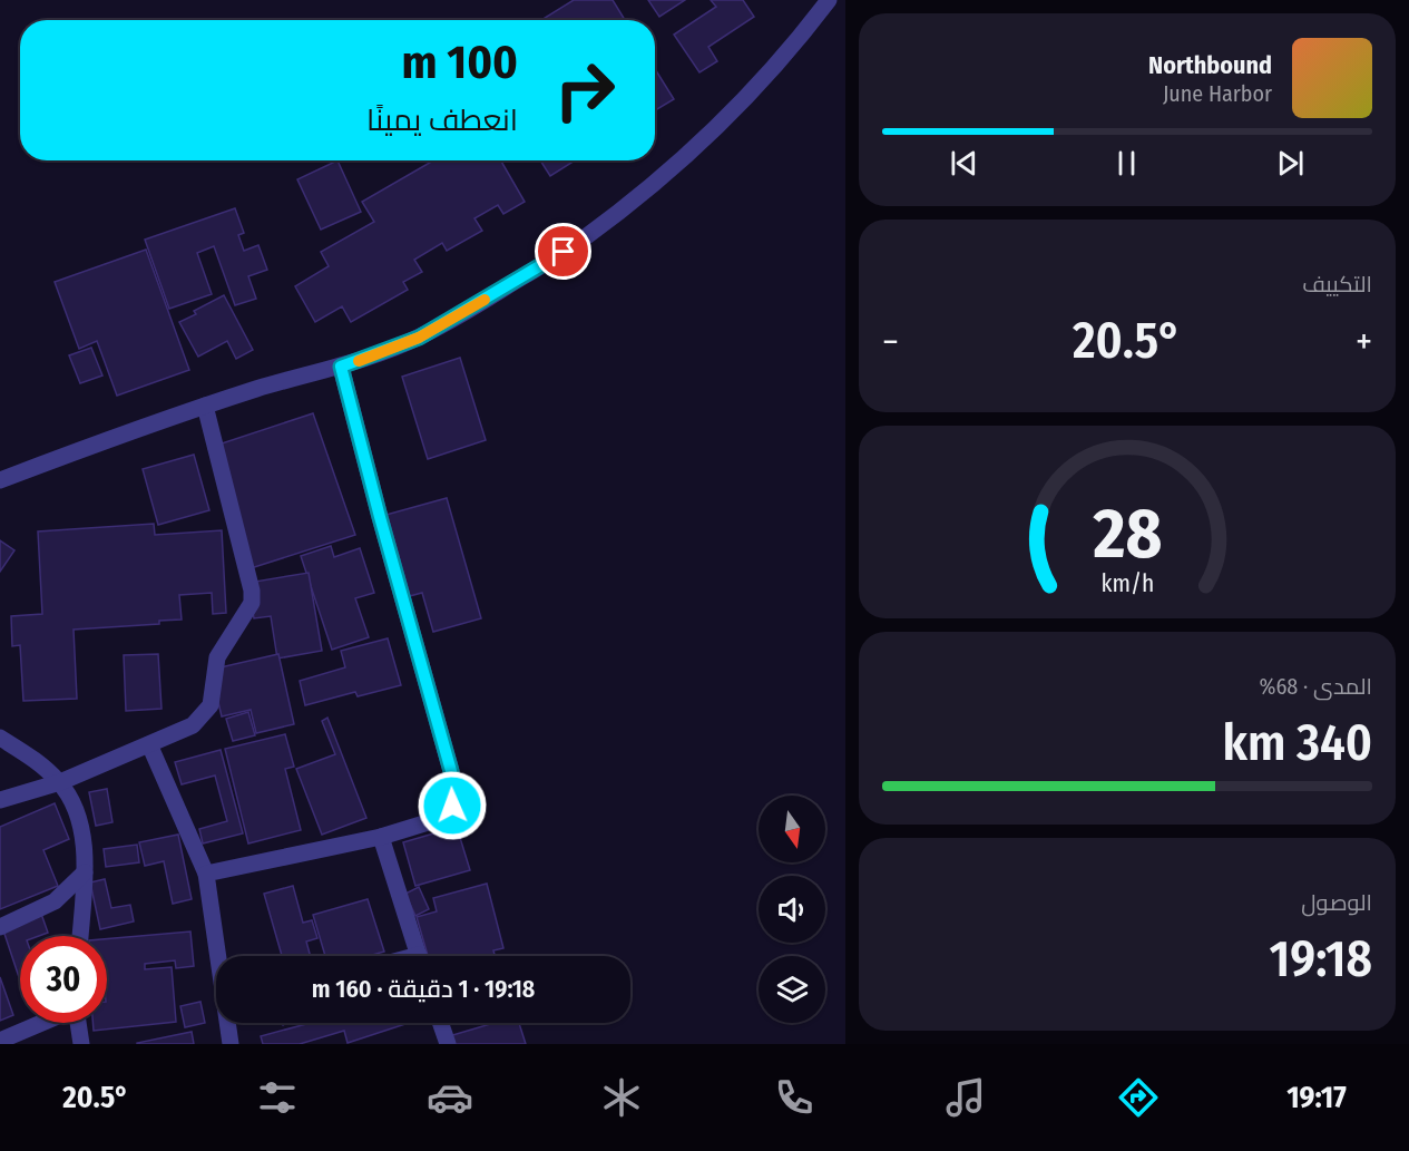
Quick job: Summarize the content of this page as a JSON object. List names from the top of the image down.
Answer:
{
  "north": "bottom",
  "page": {
    "turn": ["100 m", "انعطف يمينًا"],
    "song": ["Northbound", "June Harbor"],
    "tile": [
      "التكييف",
      ["المدى · 68%", "340 km"],
      ["الوصول", "19:18"]
    ],
    "heat": ["−", "20.5°", "+"],
    "limit": "30",
    "trip": "19:18 · 1 دقيقة · 160 m",
    "tabs": ["19:17", "20.5°"],
    "gauge": ["28", "km/h"]
  }
}
